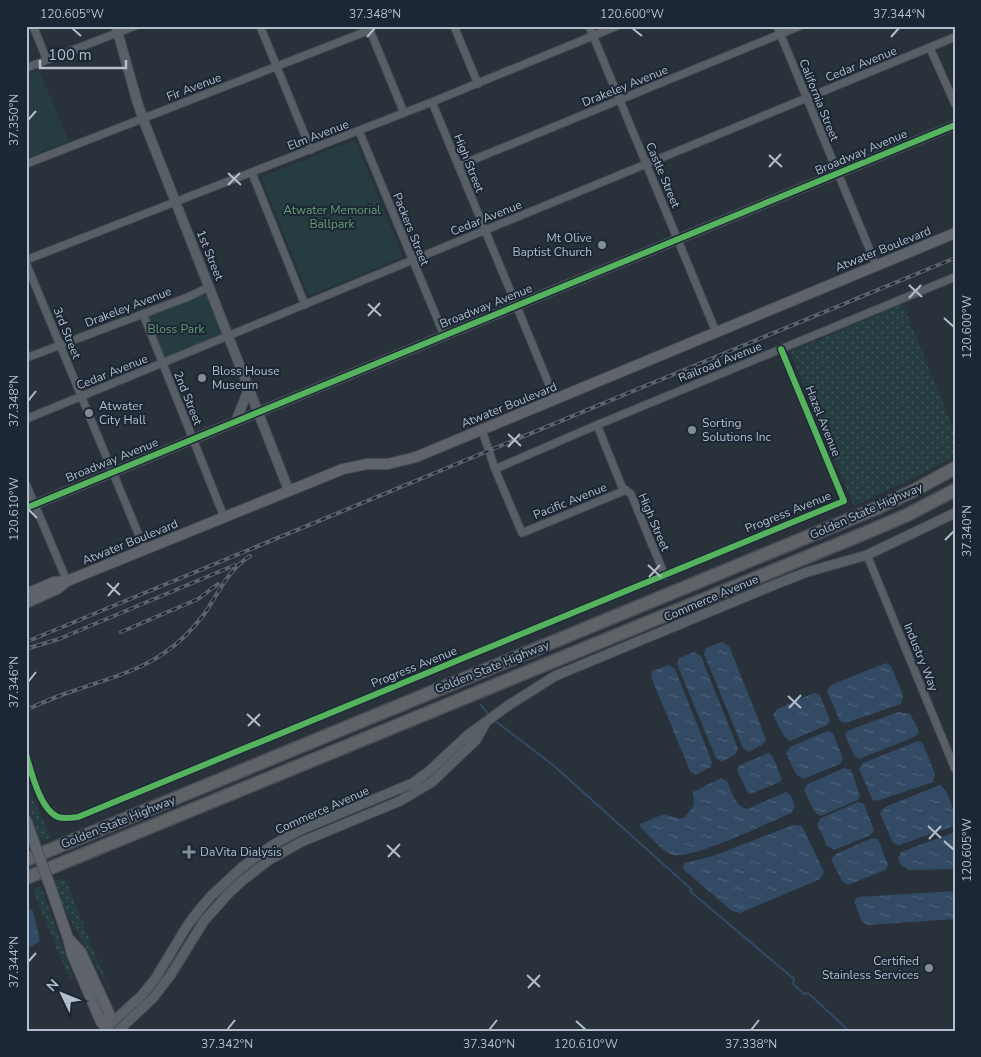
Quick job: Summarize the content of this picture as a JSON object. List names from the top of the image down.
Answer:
{
  "streets": {
    "highway": ["Golden State Highway"],
    "main road": ["Atwater Boulevard"],
    "street": [
      "Cedar Avenue",
      "Drakeley Avenue",
      "Fir Avenue",
      "California Street",
      "Elm Avenue",
      "Broadway Avenue",
      "High Street",
      "Castle Street",
      "Packers Street",
      "1st Street",
      "3rd Street",
      "Railroad Avenue",
      "2nd Street",
      "Hazel Avenue",
      "Pacific Avenue",
      "Progress Avenue",
      "Commerce Avenue",
      "Industry Way"
    ]
  },
  "crossings": [
    ["Cedar Avenue", "California Street"],
    ["Cedar Avenue", "High Street"],
    ["Cedar Avenue", "Castle Street"],
    ["Cedar Avenue", "Packers Street"],
    ["Cedar Avenue", "1st Street"],
    ["Cedar Avenue", "3rd Street"],
    ["Cedar Avenue", "2nd Street"],
    ["Drakeley Avenue", "California Street"],
    ["Drakeley Avenue", "High Street"],
    ["Drakeley Avenue", "Castle Street"],
    ["Drakeley Avenue", "1st Street"],
    ["Drakeley Avenue", "3rd Street"],
    ["Drakeley Avenue", "2nd Street"],
    ["Fir Avenue", "1st Street"],
    ["California Street", "Broadway Avenue"],
    ["California Street", "Atwater Boulevard"],
    ["Elm Avenue", "High Street"],
    ["Elm Avenue", "Castle Street"],
    ["Elm Avenue", "Packers Street"],
    ["Elm Avenue", "1st Street"],
    ["Elm Avenue", "3rd Street"],
    ["Broadway Avenue", "High Street"],
    ["Broadway Avenue", "Castle Street"],
    ["Broadway Avenue", "Packers Street"],
    ["Broadway Avenue", "1st Street"],
    ["Broadway Avenue", "3rd Street"],
    ["Broadway Avenue", "2nd Street"],
    ["High Street", "Atwater Boulevard"],
    ["High Street", "Railroad Avenue"],
    ["High Street", "Pacific Avenue"],
    ["High Street", "Progress Avenue"],
    ["Castle Street", "Atwater Boulevard"],
    ["Atwater Boulevard", "1st Street"],
    ["Atwater Boulevard", "3rd Street"],
    ["Atwater Boulevard", "2nd Street"],
    ["Railroad Avenue", "Hazel Avenue"],
    ["Railroad Avenue", "Pacific Avenue"],
    ["Hazel Avenue", "Progress Avenue"],
    ["Commerce Avenue", "Industry Way"]
  ],
  "parks": ["Atwater Memorial Ballpark", "Bloss Park"],
  "places": {
    "other": [
      "Mt Olive Baptist Church",
      "Bloss House Museum",
      "Atwater City Hall",
      "Sorting Solutions Inc",
      "Certified Stainless Services"
    ],
    "health": ["DaVita Dialysis"]
  },
  "scale_bar": "100 m",
  "north": "top left",
  "coordinates": [
    "120.605°W",
    "37.348°N",
    "120.600°W",
    "37.344°N",
    "37.350°N",
    "120.610°W",
    "37.340°N",
    "37.346°N",
    "37.342°N",
    "37.338°N"
  ]
}
